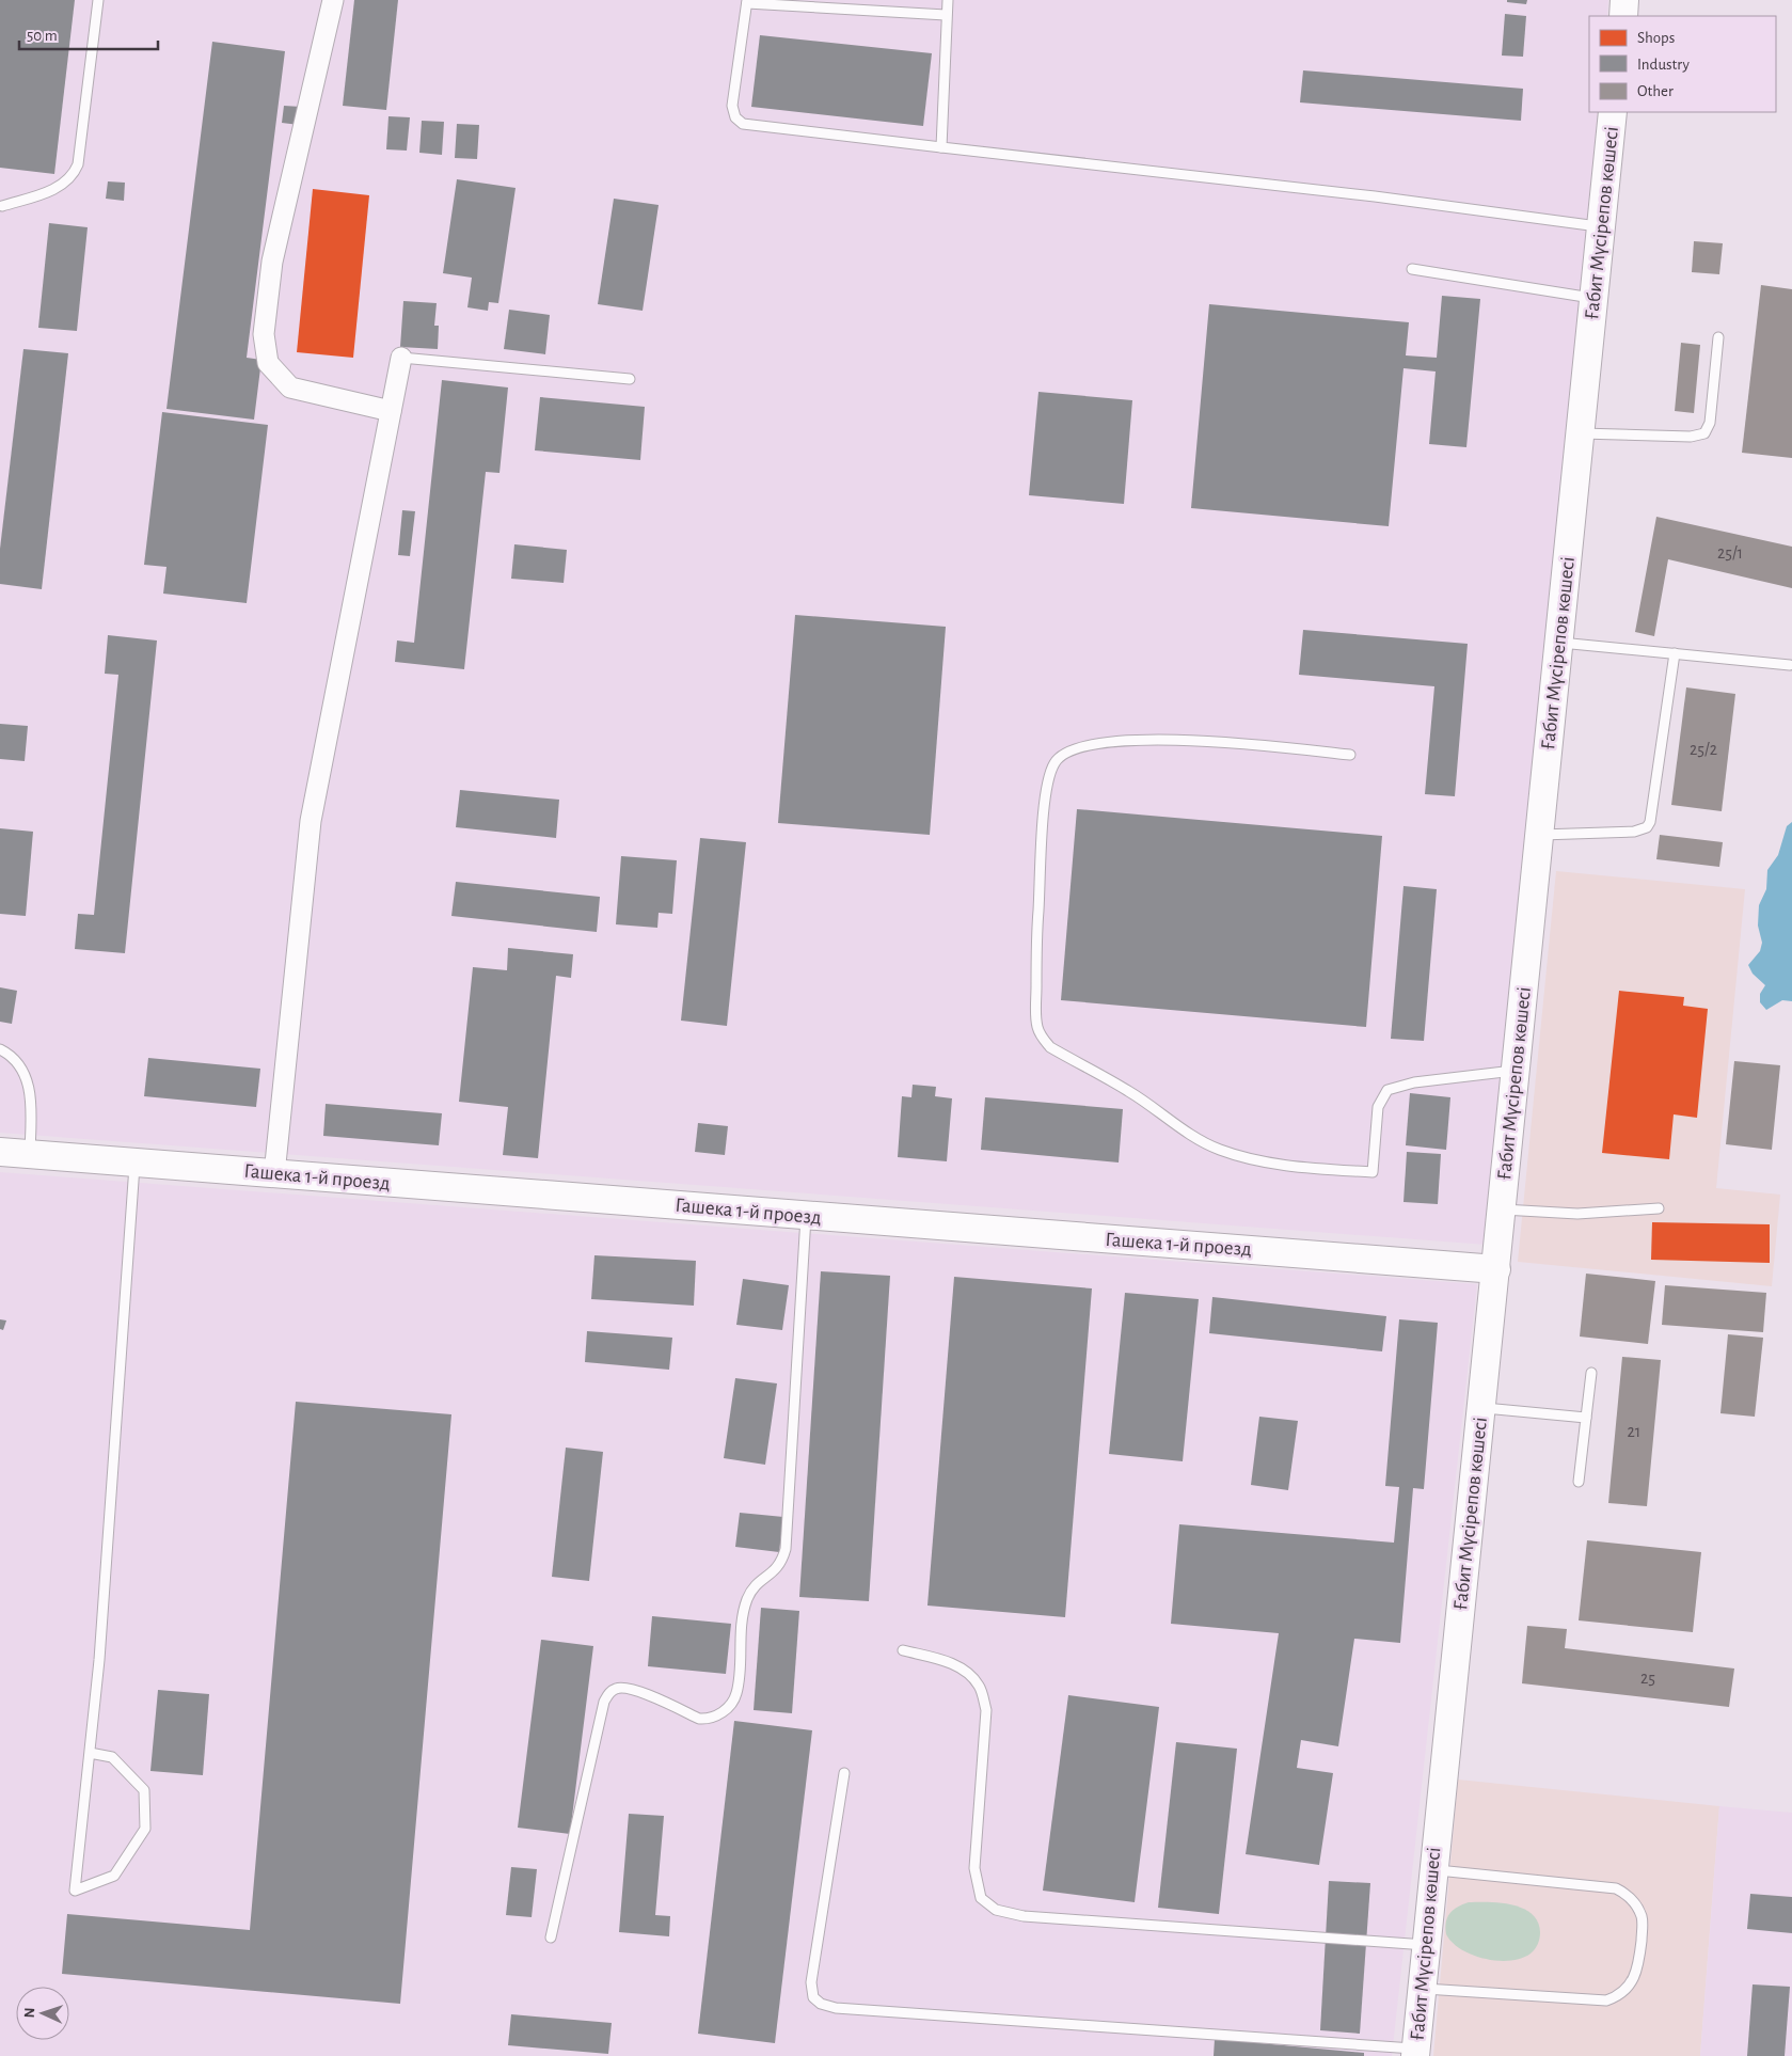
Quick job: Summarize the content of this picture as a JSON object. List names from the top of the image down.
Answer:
{
  "streets": {
    "main road": ["Ғабит Мүсірепов көшесі", "Гашека 1-й проезд"]
  },
  "crossings": [
    ["Ғабит Мүсірепов көшесі", "Гашека 1-й проезд"]
  ],
  "house_numbers": [
    "25/1",
    "25/2",
    "21",
    "25"
  ],
  "legend": ["Shops", "Industry", "Other"],
  "scale_bar": "50 m",
  "north": "left"
}
